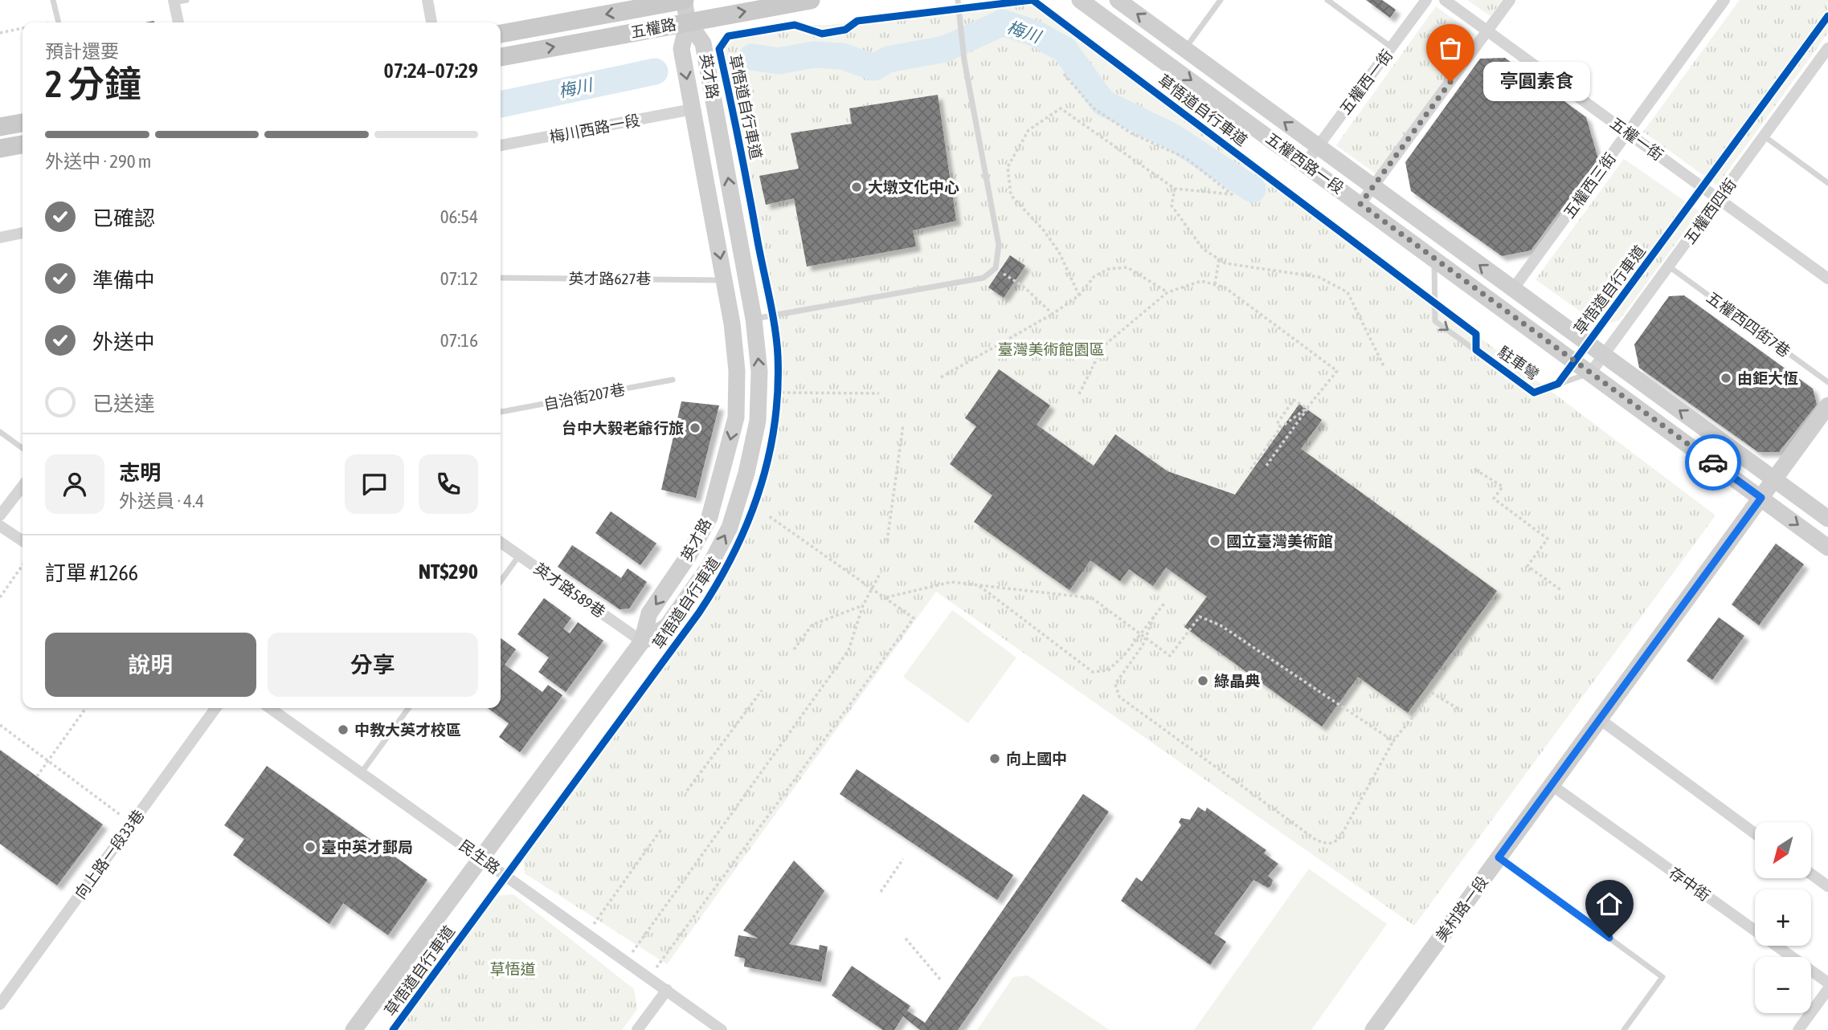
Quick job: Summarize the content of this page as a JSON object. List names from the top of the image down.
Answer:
{
  "streets": {
    "main road": [
      "五權路",
      "英才路",
      "五權西路一段",
      "美村路一段"
    ],
    "street": [
      "五權西一街",
      "梅川西路一段",
      "五權一街",
      "五權西三街",
      "五權西四街",
      "英才路589巷",
      "向上路一段33巷",
      "民生路",
      "存中街"
    ],
    "lane": [
      "英才路627巷",
      "五權西四街7巷",
      "駐車彎",
      "自治街207巷"
    ],
    "cycle path": ["草悟道自行車道"]
  },
  "crossings": [
    ["五權路", "英才路"],
    ["英才路", "梅川西路一段"],
    ["英才路", "英才路627巷"],
    ["英才路", "英才路589巷"],
    ["英才路", "民生路"],
    ["五權西一街", "五權西路一段"],
    ["五權一街", "五權西三街"],
    ["五權一街", "五權西四街"],
    ["五權西路一段", "五權西三街"],
    ["五權西路一段", "五權西四街"],
    ["五權西路一段", "駐車彎"],
    ["五權西路一段", "美村路一段"],
    ["五權西四街", "五權西四街7巷"],
    ["五權西四街", "駐車彎"],
    ["存中街", "美村路一段"]
  ],
  "water": ["梅川"],
  "parks": ["臺灣美術館園區", "草悟道"],
  "places": [
    "亭圓素食",
    "大墩文化中心",
    "由鉅大恆",
    "台中大毅老爺行旅",
    "國立臺灣美術館",
    "綠晶典",
    "中教大英才校區",
    "向上國中",
    "臺中英才郵局"
  ],
  "north": "bottom left",
  "page": {
    "heading": ["2 分鐘", "預計還要", "07:24–07:29"],
    "panel": [
      "志明",
      "外送員 · 4.4",
      "訂單 #1266",
      "NT$290"
    ],
    "bubble": "亭圓素食",
    "bar": "外送中 · 290 m",
    "list": [
      ["已確認", "06:54"],
      ["準備中", "07:12"],
      ["外送中", "07:16"],
      "已送達"
    ],
    "buttons": ["說明", "分享"],
    "map_buttons": ["+", "−"]
  }
}
